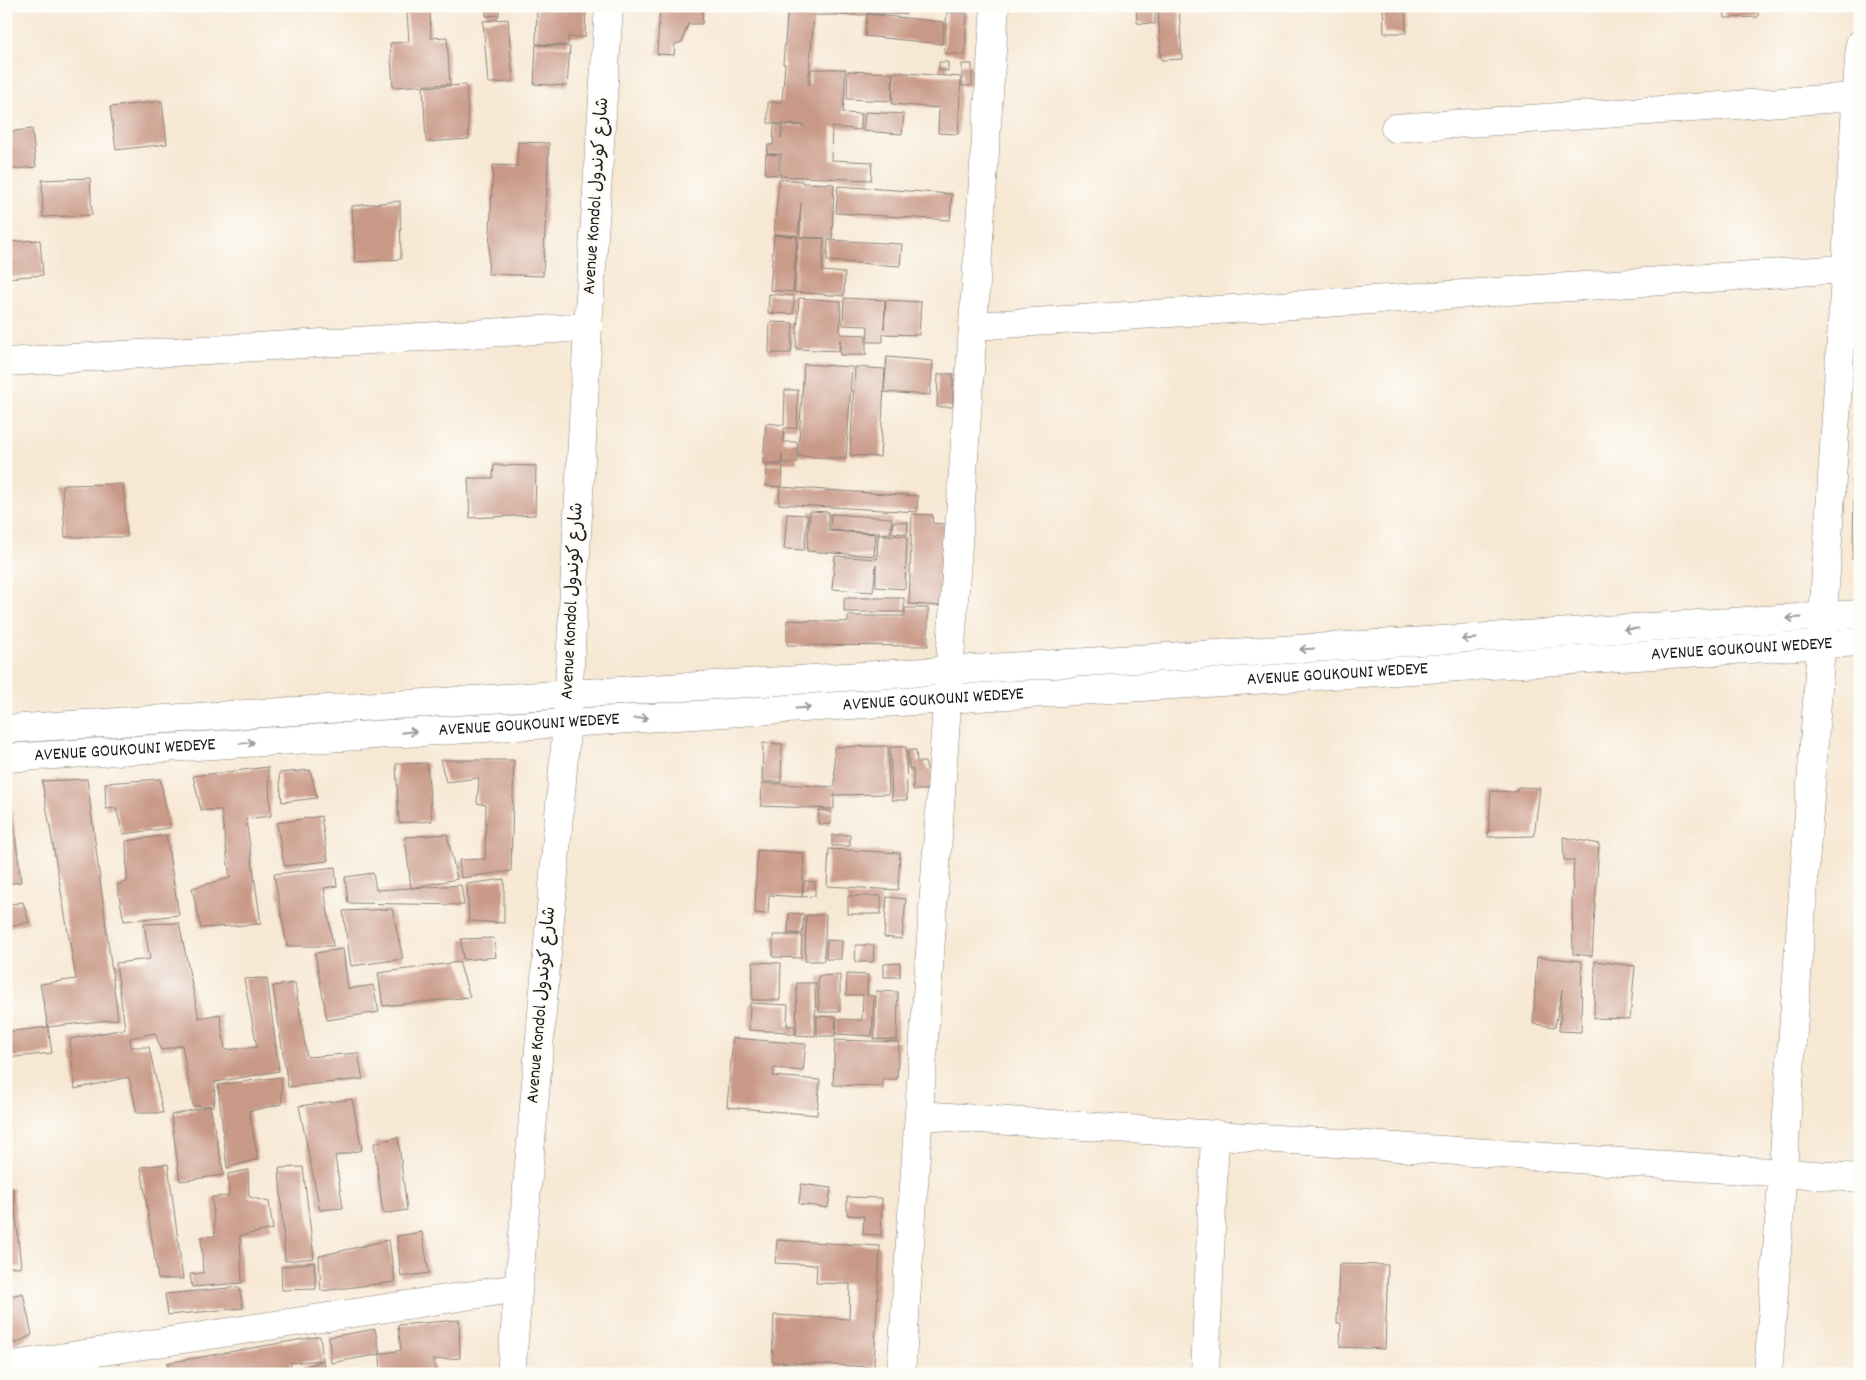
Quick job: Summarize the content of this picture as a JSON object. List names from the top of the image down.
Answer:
{
  "streets": {
    "street": ["Avenue Kondol شارع كوندول", "AVENUE GOUKOUNI WEDEYE"]
  },
  "crossings": [
    ["Avenue Kondol شارع كوندول", "AVENUE GOUKOUNI WEDEYE"]
  ]
}
